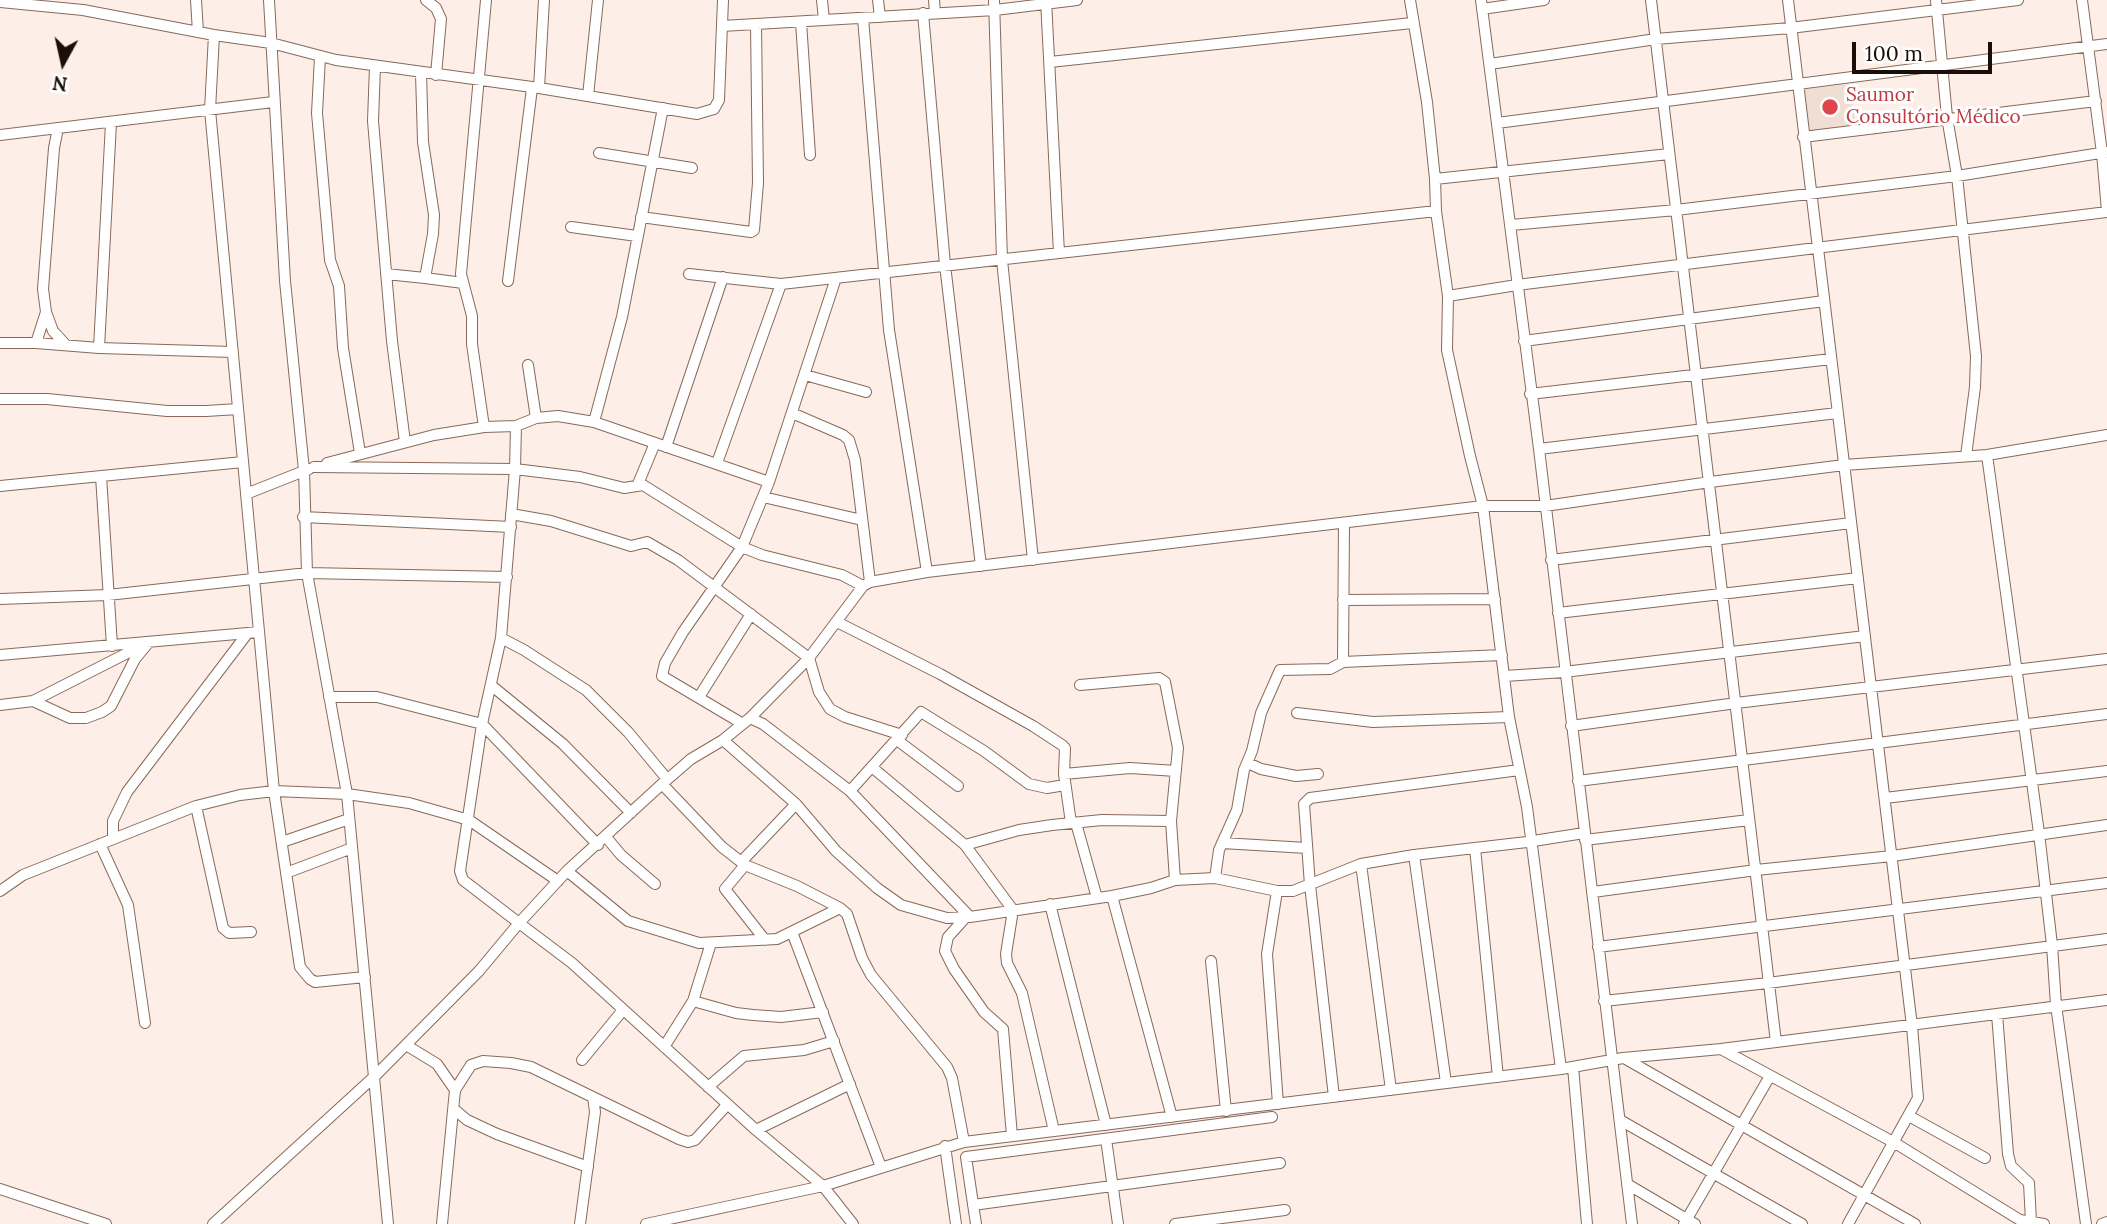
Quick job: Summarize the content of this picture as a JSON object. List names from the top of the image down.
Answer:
{
  "places": ["Saumor Consultório Médico"],
  "scale_bar": "100 m",
  "north": "bottom"
}
